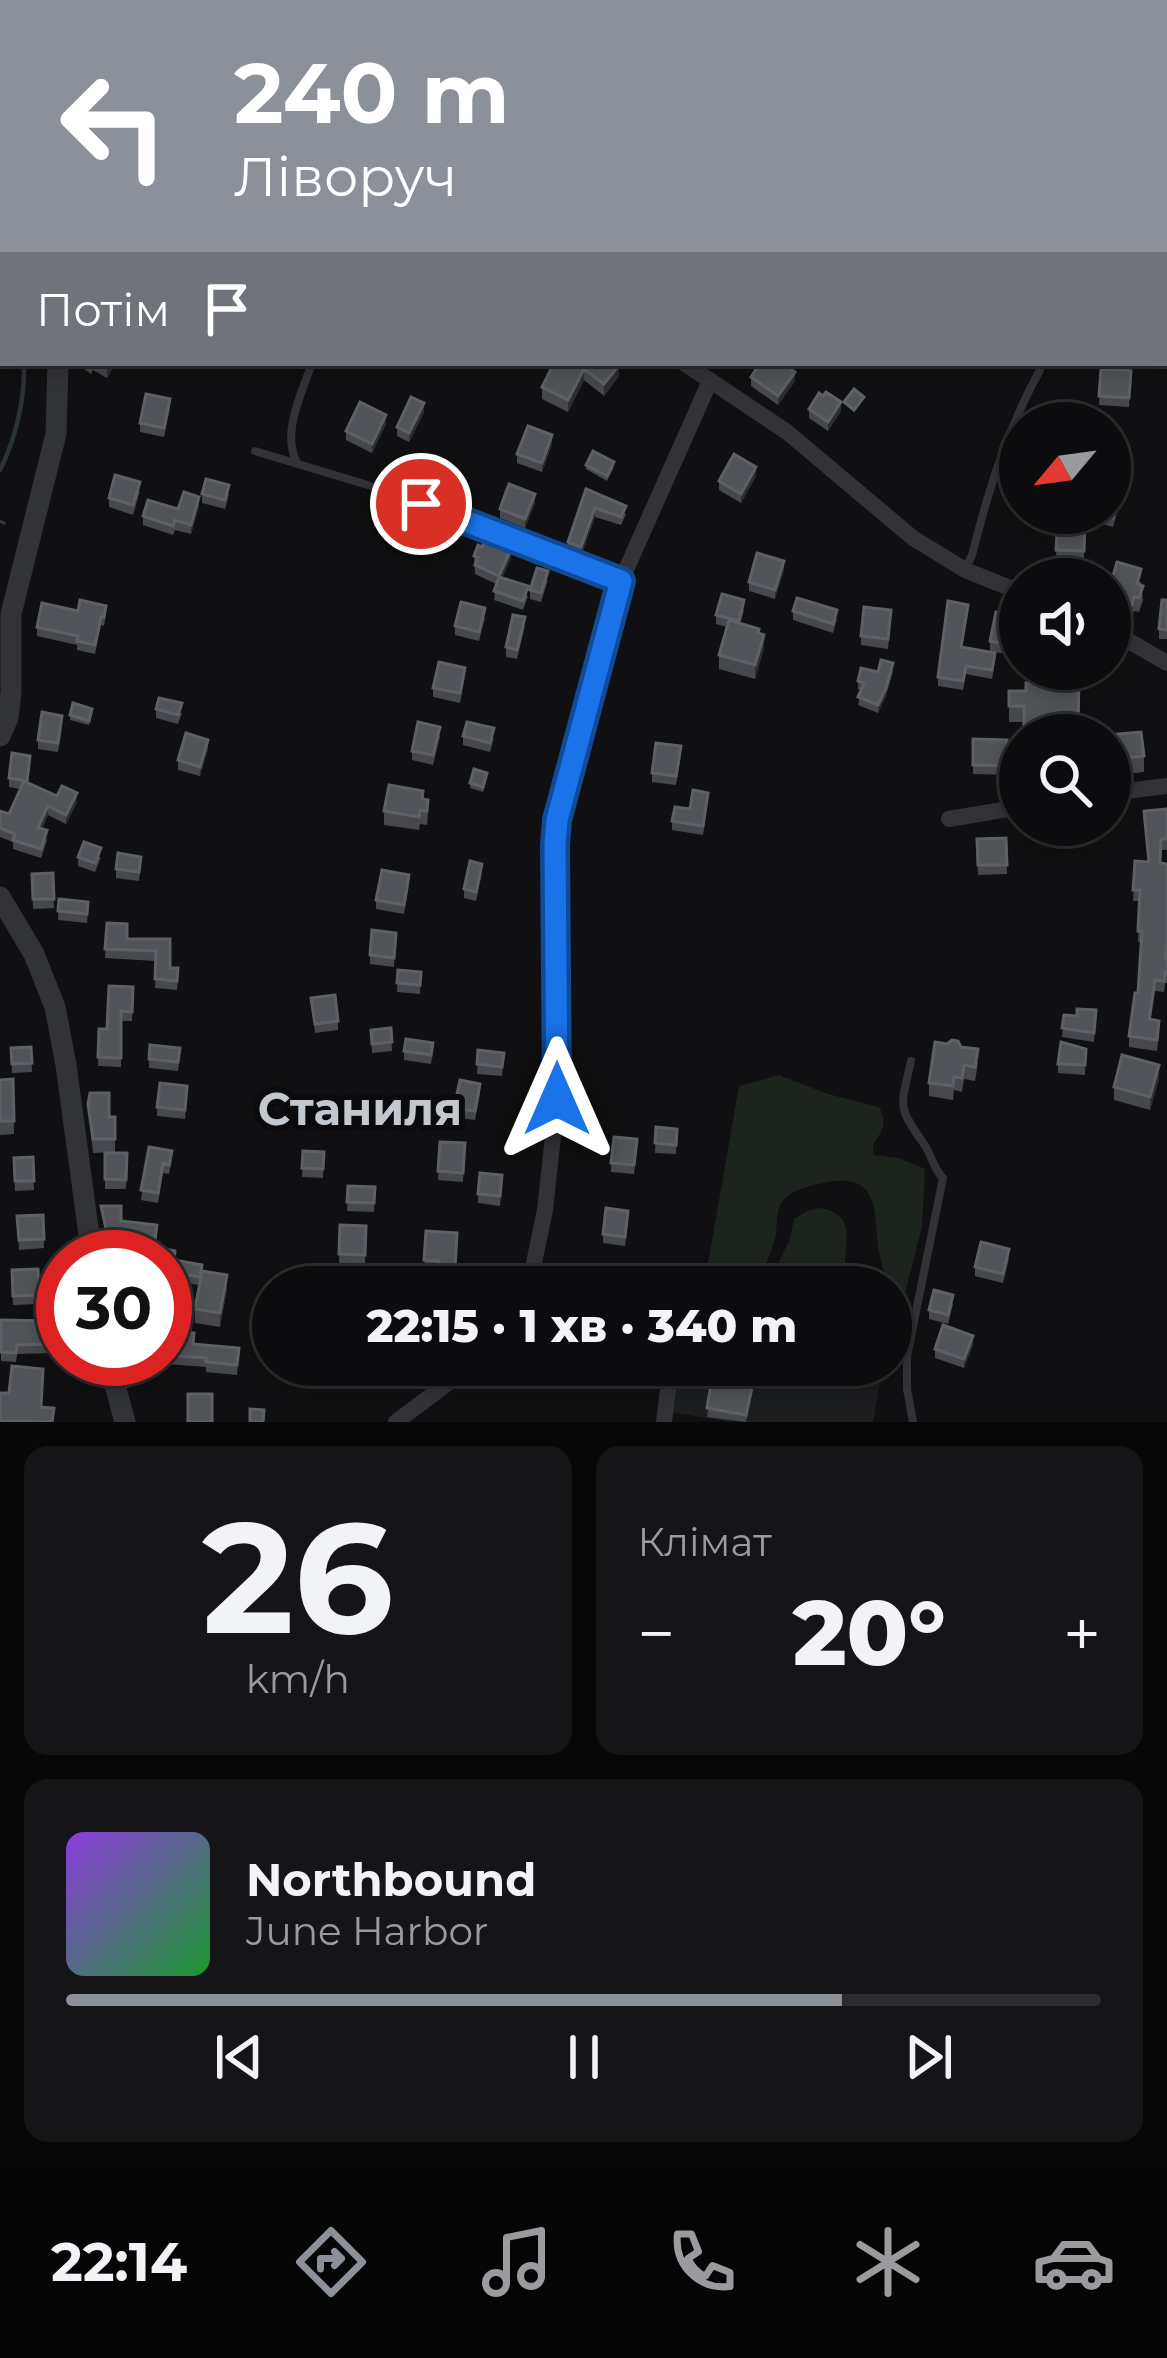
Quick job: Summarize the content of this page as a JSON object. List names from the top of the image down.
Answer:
{
  "districts": ["Станиля"],
  "north": "bottom left",
  "page": {
    "turn": ["240 m", "Ліворуч"],
    "then": "Потім",
    "limit": "30",
    "trip": "22:15 · 1 хв · 340 m",
    "tile": [
      ["26", "km/h"],
      "Клімат"
    ],
    "heat": ["−", "20°", "+"],
    "song": ["Northbound", "June Harbor"],
    "tabs": "22:14"
  }
}
